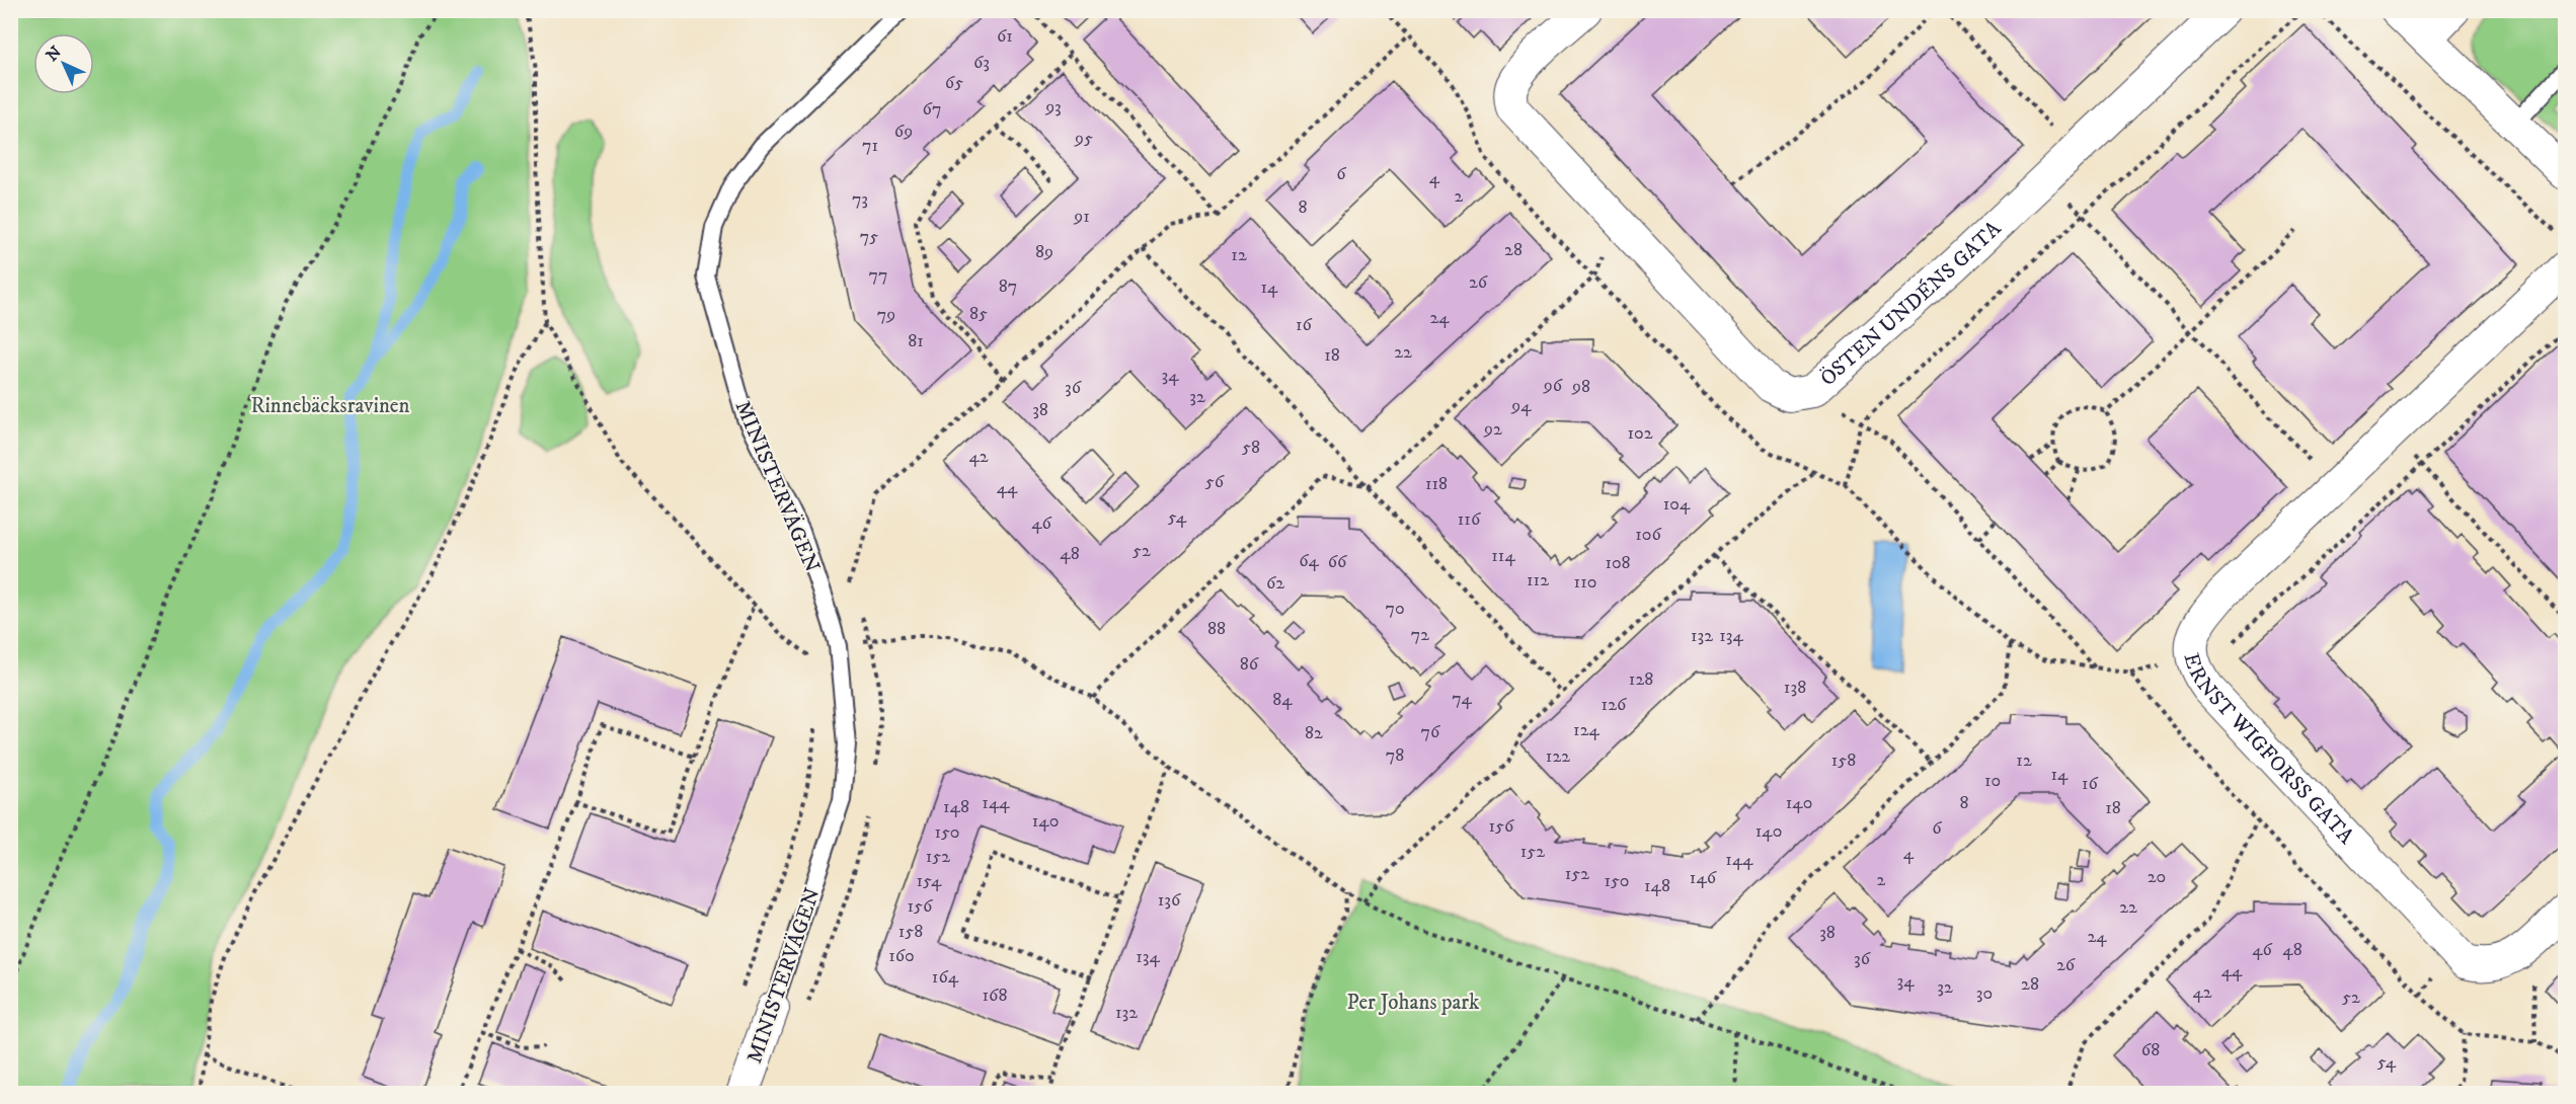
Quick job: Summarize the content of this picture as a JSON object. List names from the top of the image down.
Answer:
{
  "streets": {
    "street": ["ÖSTEN UNDÉNS GATA", "MINISTERVÄGEN", "ERNST WIGFORSS GATA"]
  },
  "parks": ["Rinnebäcksravinen", "Per Johans park"],
  "house_numbers": [
    "61",
    "63",
    "65",
    "93",
    "67",
    "69",
    "95",
    "71",
    "6",
    "4",
    "2",
    "73",
    "8",
    "91",
    "75",
    "28",
    "89",
    "12",
    "77",
    "26",
    "87",
    "14",
    "85",
    "79",
    "24",
    "16",
    "81",
    "22",
    "18",
    "34",
    "96",
    "98",
    "36",
    "32",
    "94",
    "38",
    "92",
    "102",
    "58",
    "42",
    "56",
    "118",
    "44",
    "104",
    "54",
    "116",
    "46",
    "106",
    "52",
    "48",
    "114",
    "64",
    "66",
    "108",
    "112",
    "110",
    "62",
    "70",
    "88",
    "72",
    "132",
    "134",
    "86",
    "128",
    "138",
    "74",
    "84",
    "126",
    "124",
    "76",
    "82",
    "78",
    "122",
    "158",
    "12",
    "14",
    "10",
    "16",
    "144",
    "140",
    "8",
    "148",
    "18",
    "140",
    "156",
    "6",
    "140",
    "150",
    "152",
    "4",
    "152",
    "144",
    "152",
    "20",
    "146",
    "2",
    "154",
    "150",
    "148",
    "136",
    "156",
    "22",
    "158",
    "38",
    "24",
    "46",
    "48",
    "160",
    "134",
    "36",
    "26",
    "44",
    "164",
    "34",
    "28",
    "32",
    "42",
    "30",
    "168",
    "52",
    "132",
    "68",
    "54"
  ],
  "north": "top left"
}
